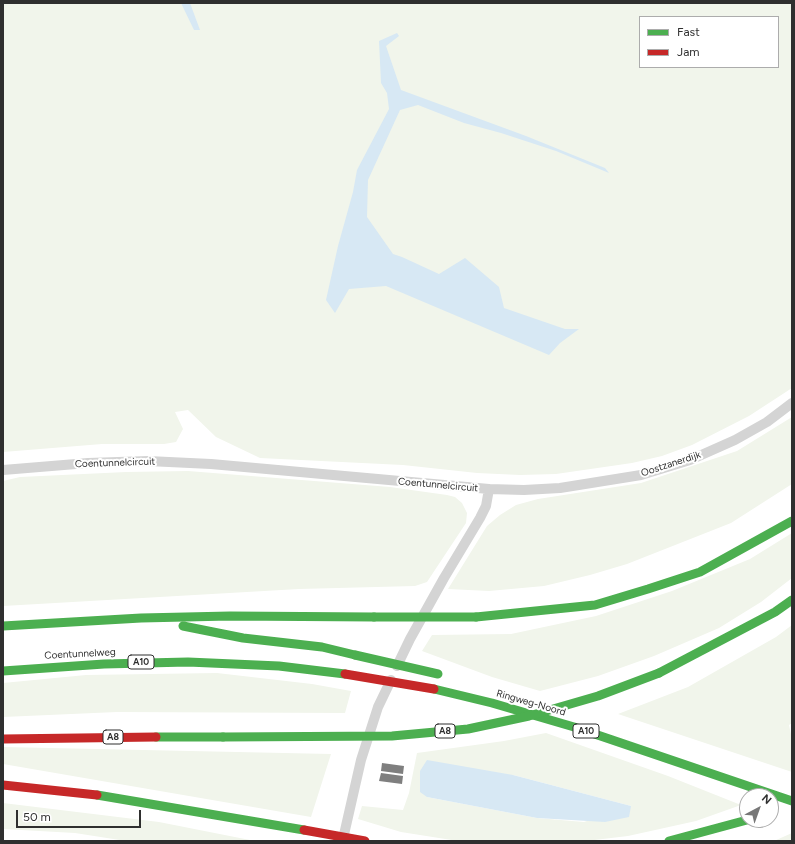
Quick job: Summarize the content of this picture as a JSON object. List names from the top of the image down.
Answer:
{
  "streets": {
    "highway": [
      "Coentunnelweg",
      "A10",
      "Ringweg-Noord",
      "A8"
    ],
    "lane": ["Coentunnelcircuit", "Oostzanerdijk"]
  },
  "crossings": [
    ["Coentunnelcircuit", "Oostzanerdijk"],
    ["Coentunnelweg", "Ringweg-Noord"],
    ["A10", "Ringweg-Noord"]
  ],
  "legend": ["Fast", "Jam"],
  "scale_bar": "50 m",
  "north": "top right"
}
